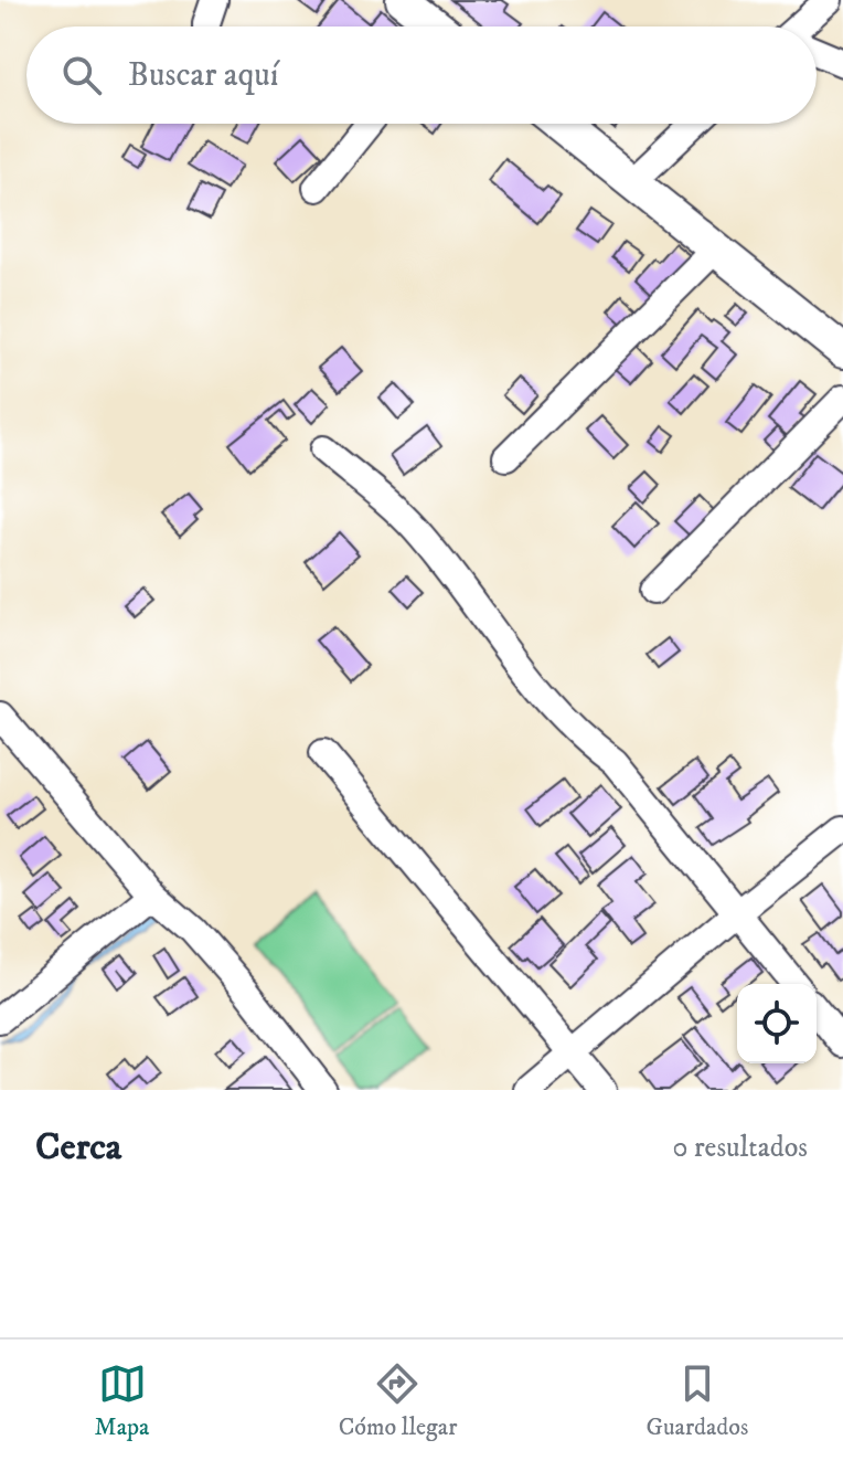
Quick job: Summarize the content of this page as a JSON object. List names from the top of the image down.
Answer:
{
  "page": {
    "search": "Buscar aquí",
    "heading": ["Cerca", "0 resultados"],
    "nav": ["Mapa", "Cómo llegar", "Guardados"]
  }
}
